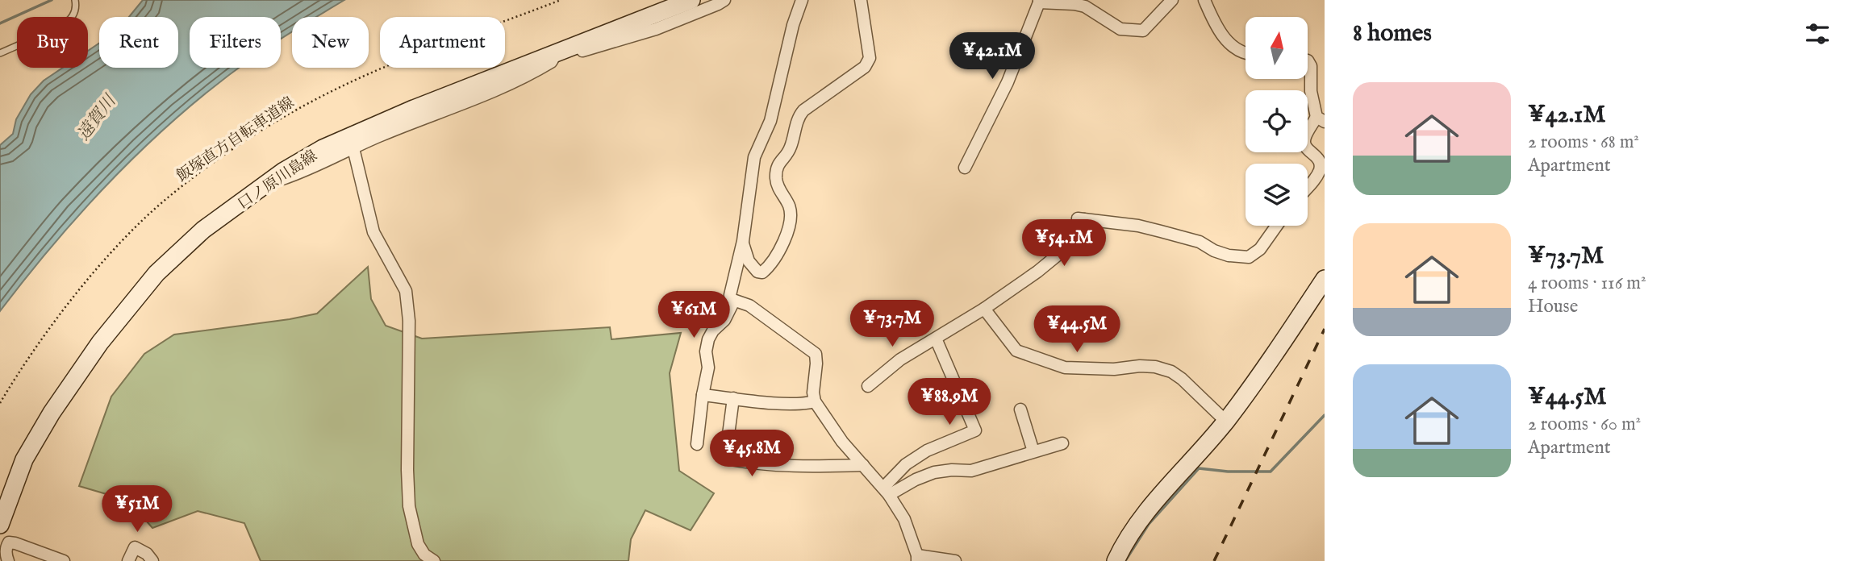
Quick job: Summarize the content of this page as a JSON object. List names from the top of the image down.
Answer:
{
  "streets": {
    "main road": ["口ノ原川島線"],
    "path": ["飯塚直方自転車道線"]
  },
  "water": ["遠賀川"],
  "north": "top",
  "page": {
    "heading": "8 homes",
    "chip": [
      "Buy",
      "Rent",
      "Filters",
      "New",
      "Apartment"
    ],
    "price": [
      "¥42.1M",
      "¥54.1M",
      "¥61M",
      "¥73.7M",
      "¥44.5M",
      "¥88.9M",
      "¥45.8M",
      "¥51M"
    ],
    "list": [
      {
        "name": "¥42.1M",
        "note": "2 rooms · 68 m² · Apartment"
      },
      {
        "name": "¥73.7M",
        "note": "4 rooms · 116 m² · House"
      },
      {
        "name": "¥44.5M",
        "note": "2 rooms · 60 m² · Apartment"
      }
    ]
  }
}
